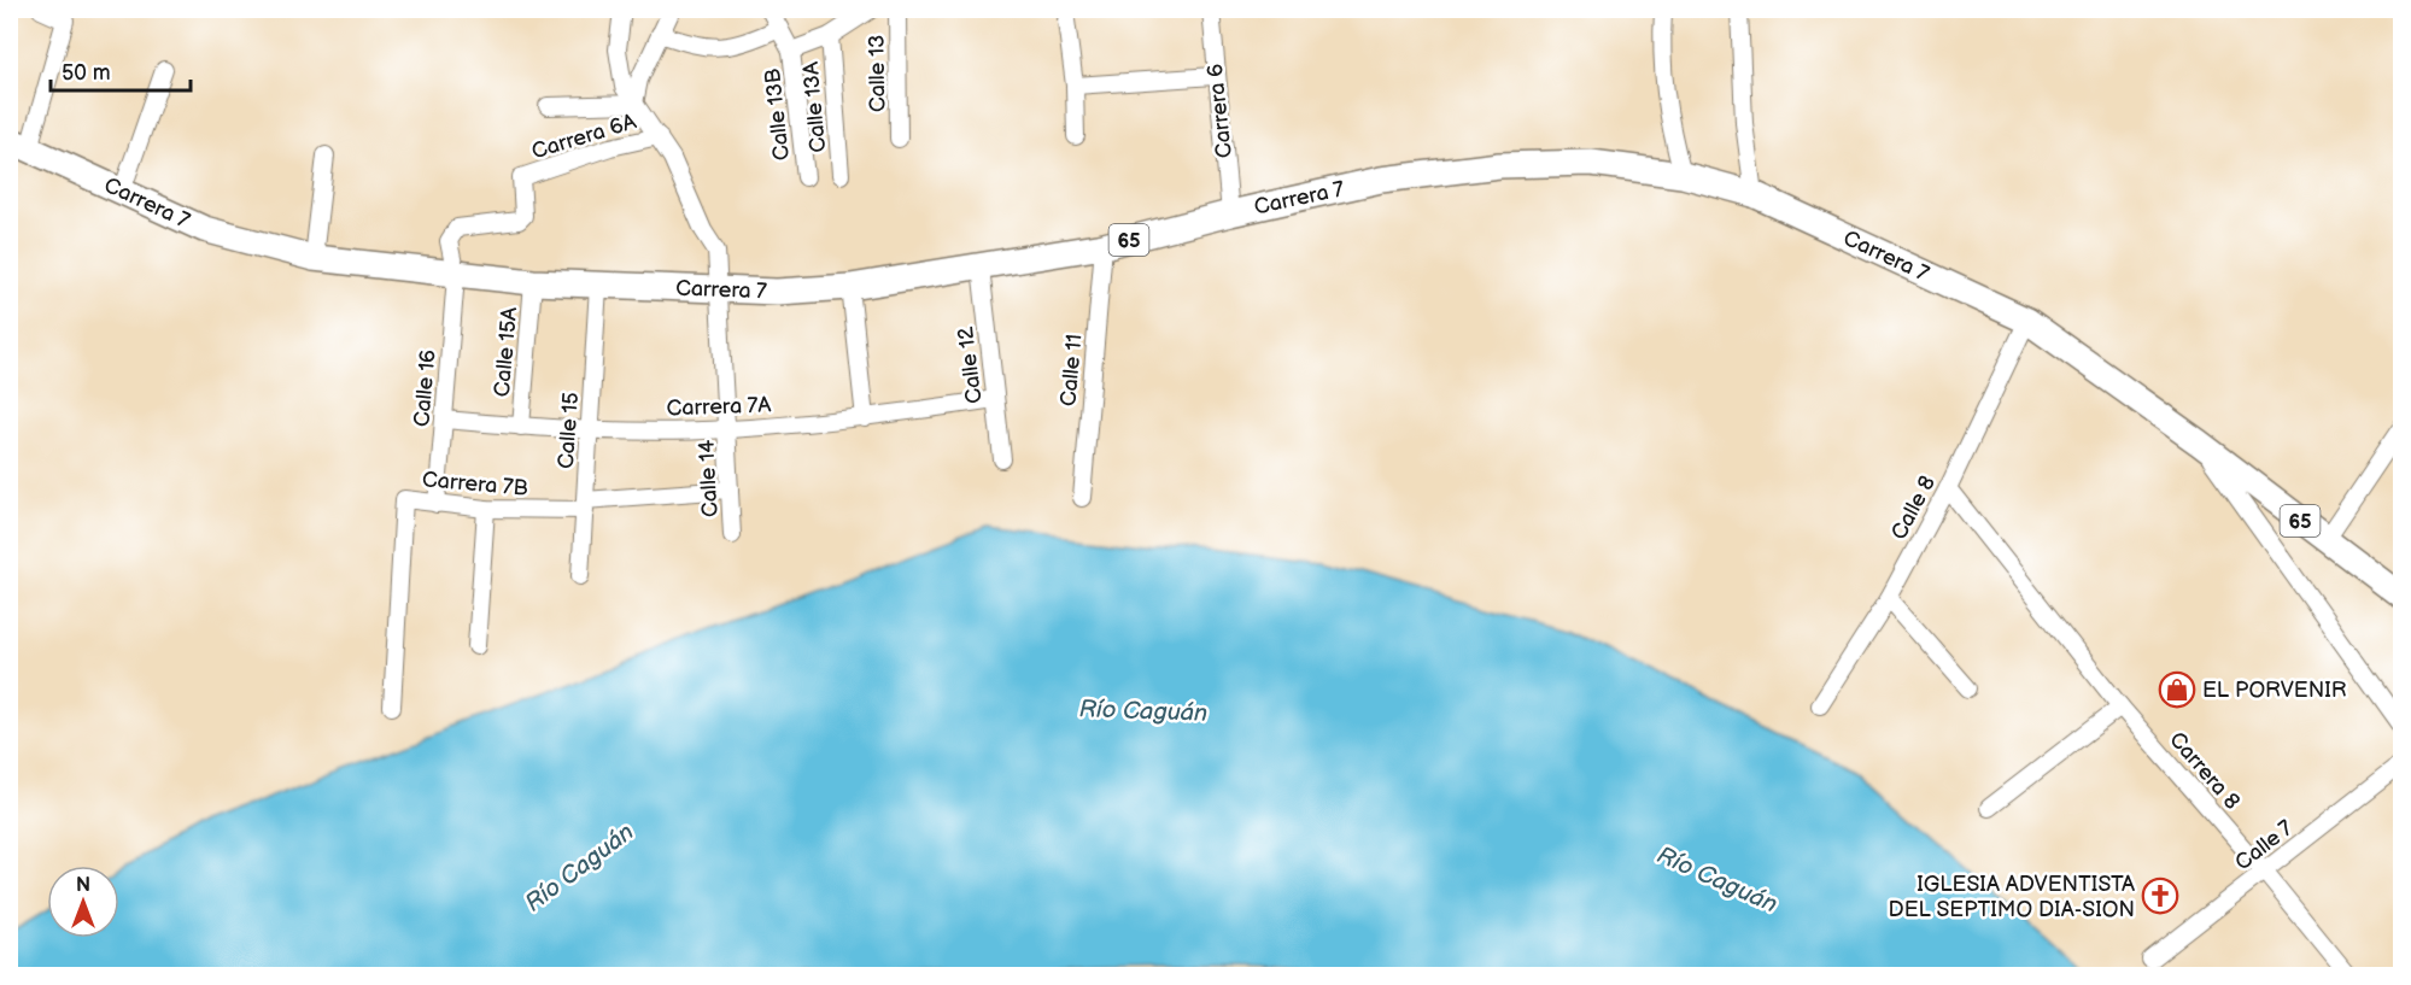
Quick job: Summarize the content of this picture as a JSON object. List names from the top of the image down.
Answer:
{
  "streets": {
    "main road": ["Carrera 7", "65"],
    "street": [
      "Calle 13",
      "Calle 13A",
      "Carrera 6",
      "Calle 13B",
      "Carrera 6A",
      "Calle 15A",
      "Calle 12",
      "Calle 11",
      "Calle 16",
      "Carrera 7A",
      "Calle 15",
      "Calle 14",
      "Carrera 7B",
      "Calle 8",
      "Carrera 8",
      "Calle 7"
    ]
  },
  "crossings": [
    ["Carrera 6", "Carrera 7"],
    ["Carrera 6A", "Calle 16"],
    ["Carrera 6A", "Calle 14"],
    ["Carrera 7", "65"],
    ["Carrera 7", "Calle 15A"],
    ["Carrera 7", "Calle 12"],
    ["Carrera 7", "Calle 11"],
    ["Carrera 7", "Calle 16"],
    ["Carrera 7", "Calle 15"],
    ["Carrera 7", "Calle 14"],
    ["Carrera 7", "Calle 8"],
    ["Calle 15A", "Carrera 7A"],
    ["Calle 12", "Carrera 7A"],
    ["Calle 16", "Carrera 7A"],
    ["Calle 16", "Carrera 7B"],
    ["Carrera 7A", "Calle 15"],
    ["Carrera 7A", "Calle 14"],
    ["Calle 15", "Carrera 7B"],
    ["Calle 14", "Carrera 7B"],
    ["Calle 8", "Carrera 8"],
    ["Carrera 8", "Calle 7"]
  ],
  "water": ["Río Caguán"],
  "places": {
    "shop": ["EL PORVENIR"],
    "church": ["IGLESIA ADVENTISTA DEL SEPTIMO DIA-SION"]
  },
  "scale_bar": "50 m",
  "north": "top"
}
